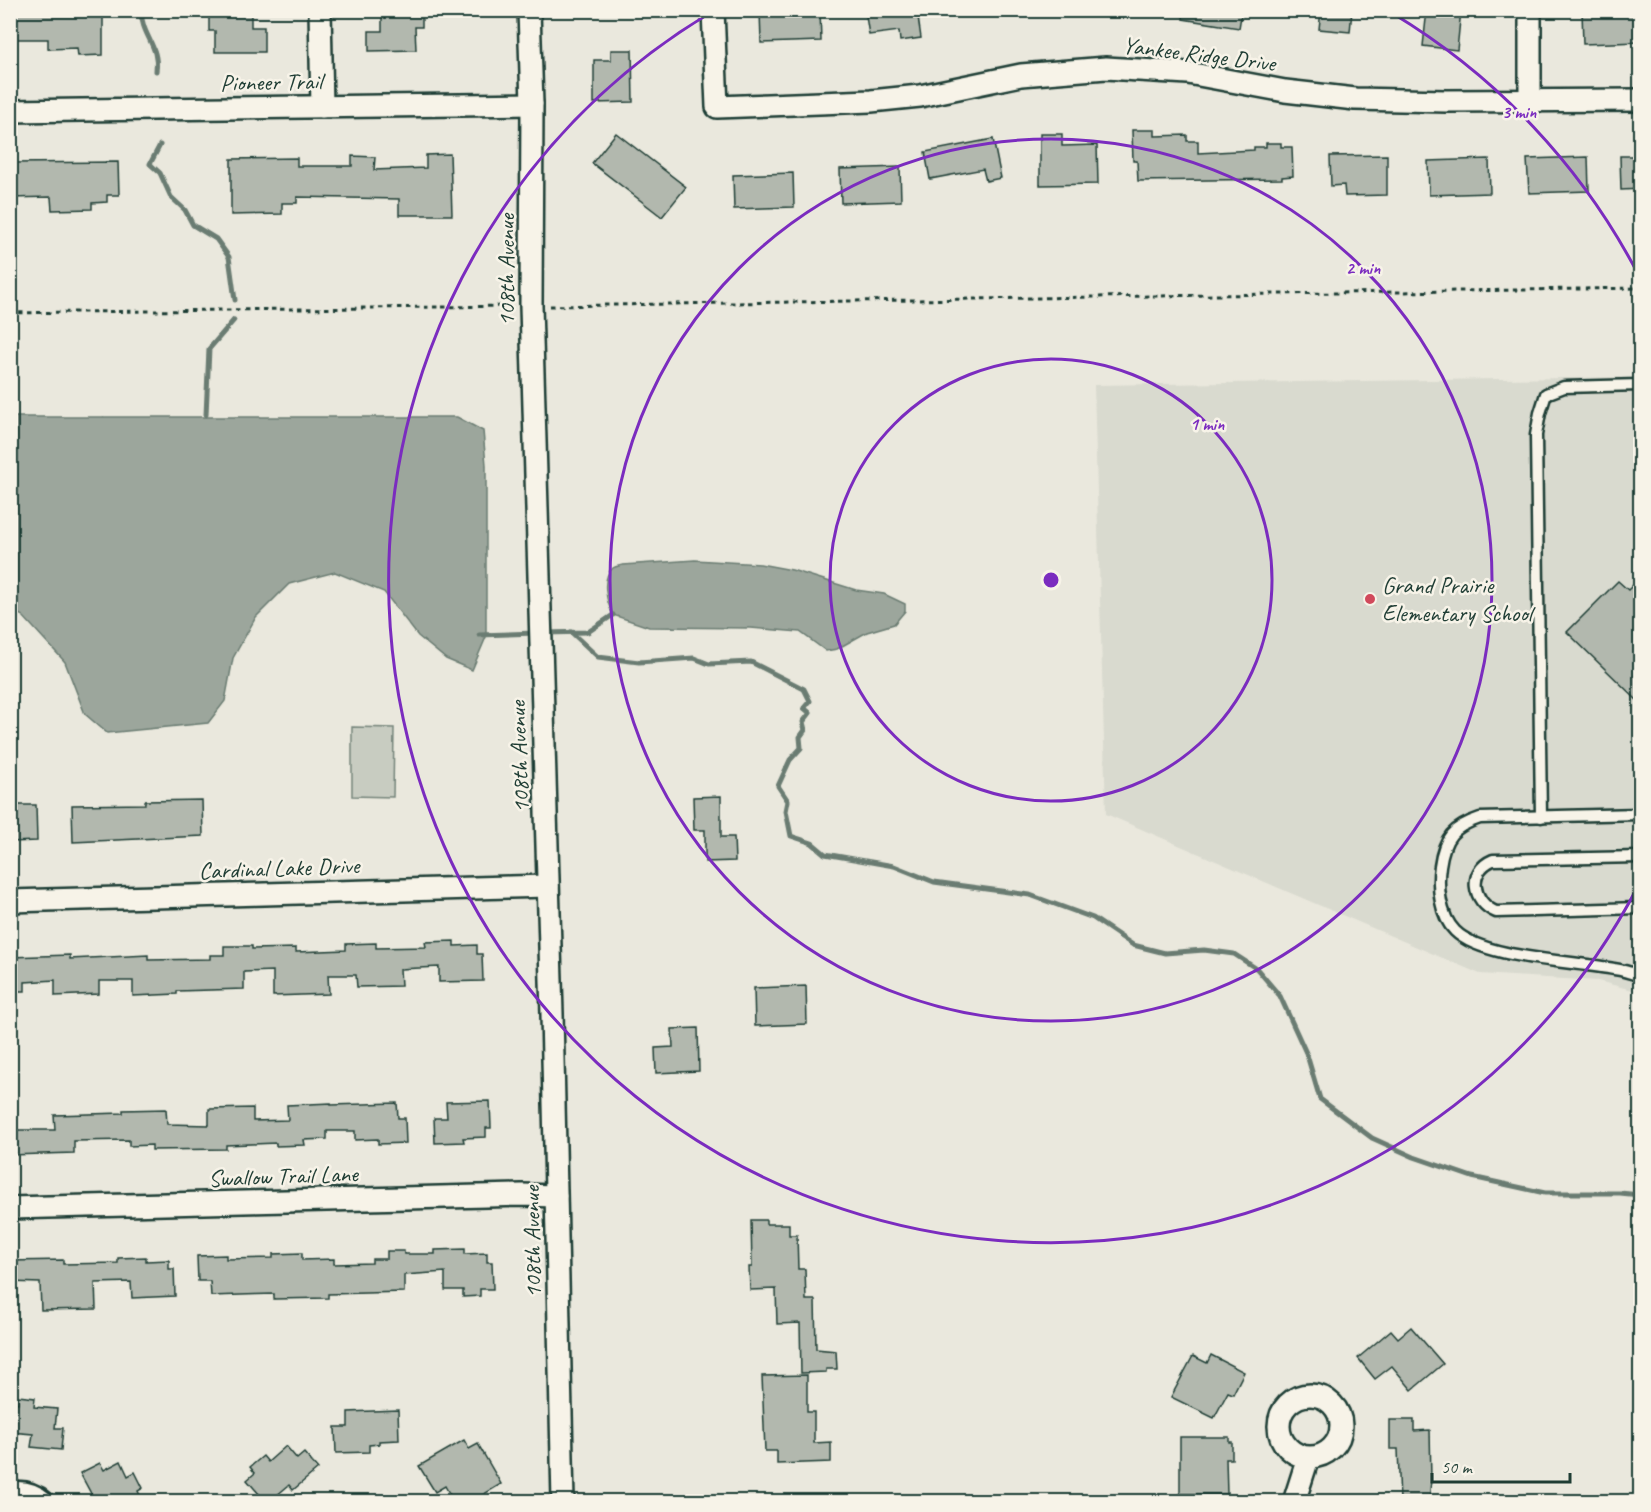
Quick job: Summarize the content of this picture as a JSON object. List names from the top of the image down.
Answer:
{
  "streets": {
    "street": [
      "Yankee Ridge Drive",
      "Pioneer Trail",
      "108th Avenue",
      "Cardinal Lake Drive",
      "Swallow Trail Lane"
    ]
  },
  "crossings": [
    ["Pioneer Trail", "108th Avenue"],
    ["108th Avenue", "Cardinal Lake Drive"],
    ["108th Avenue", "Swallow Trail Lane"]
  ],
  "places": ["Grand Prairie Elementary School"],
  "scale_bar": "50 m",
  "rings": ["3 min", "2 min", "1 min"]
}
